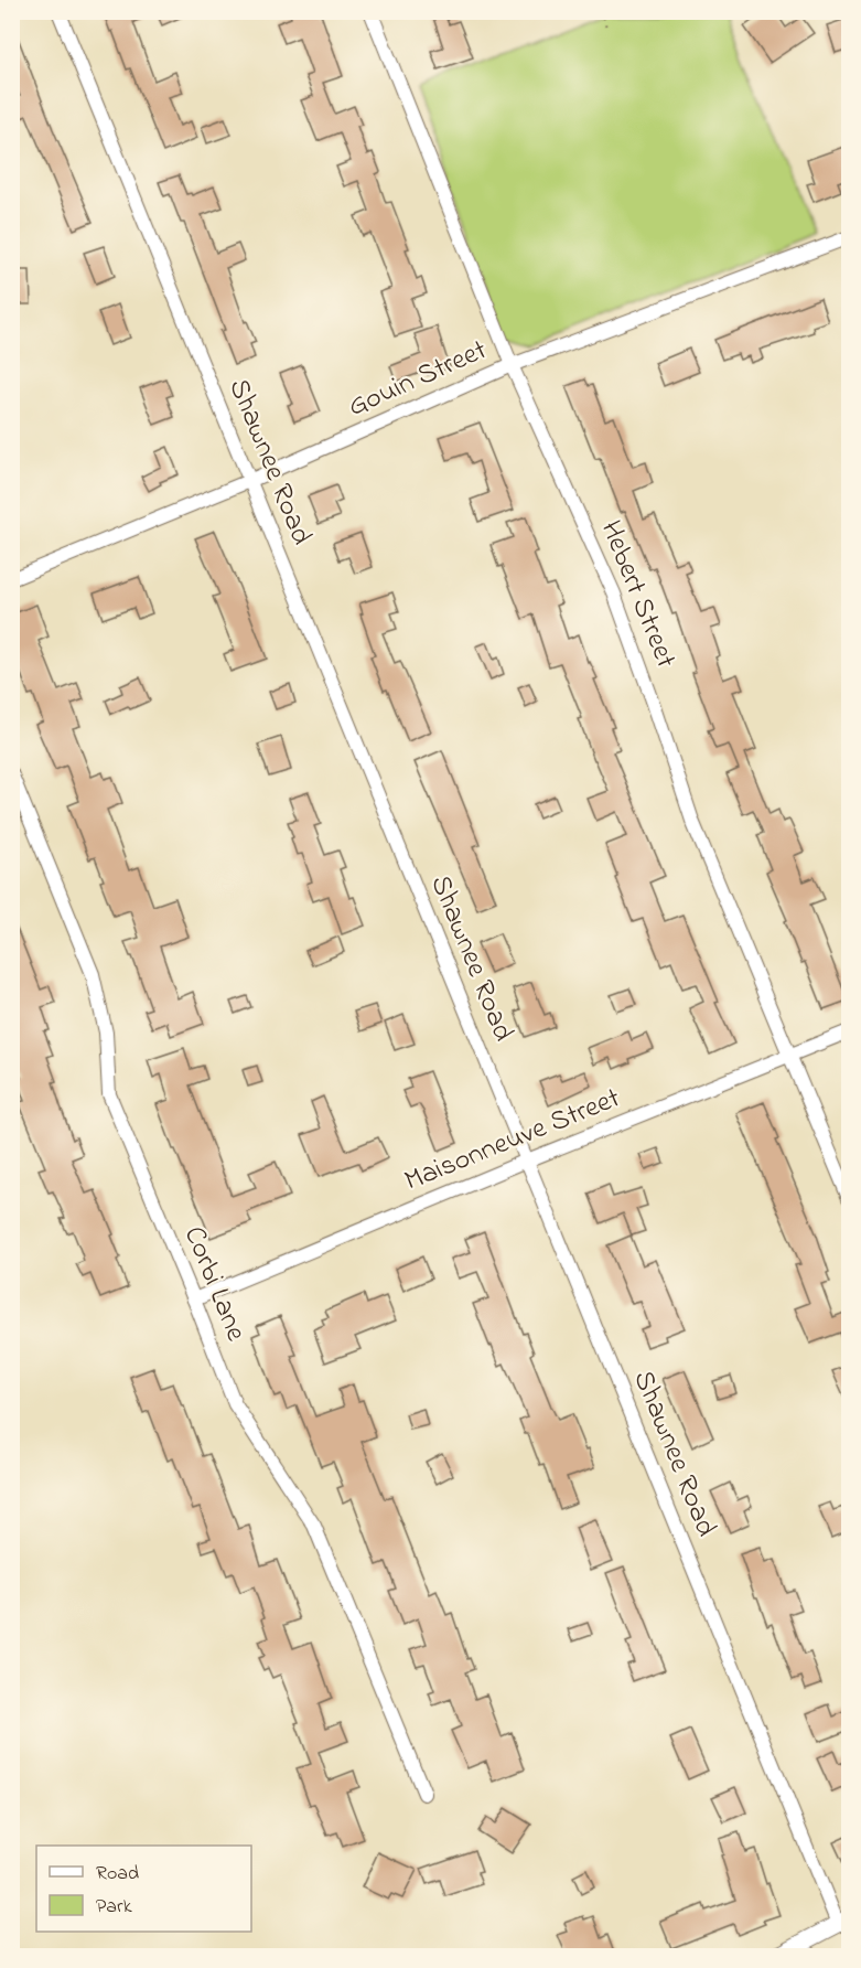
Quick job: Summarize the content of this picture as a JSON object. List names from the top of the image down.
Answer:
{
  "streets": {
    "street": [
      "Gouin Street",
      "Shawnee Road",
      "Hebert Street",
      "Maisonneuve Street",
      "Corbi Lane"
    ]
  },
  "crossings": [
    ["Gouin Street", "Shawnee Road"],
    ["Gouin Street", "Hebert Street"],
    ["Shawnee Road", "Maisonneuve Street"],
    ["Hebert Street", "Maisonneuve Street"],
    ["Maisonneuve Street", "Corbi Lane"]
  ],
  "legend": ["Road", "Park"]
}
